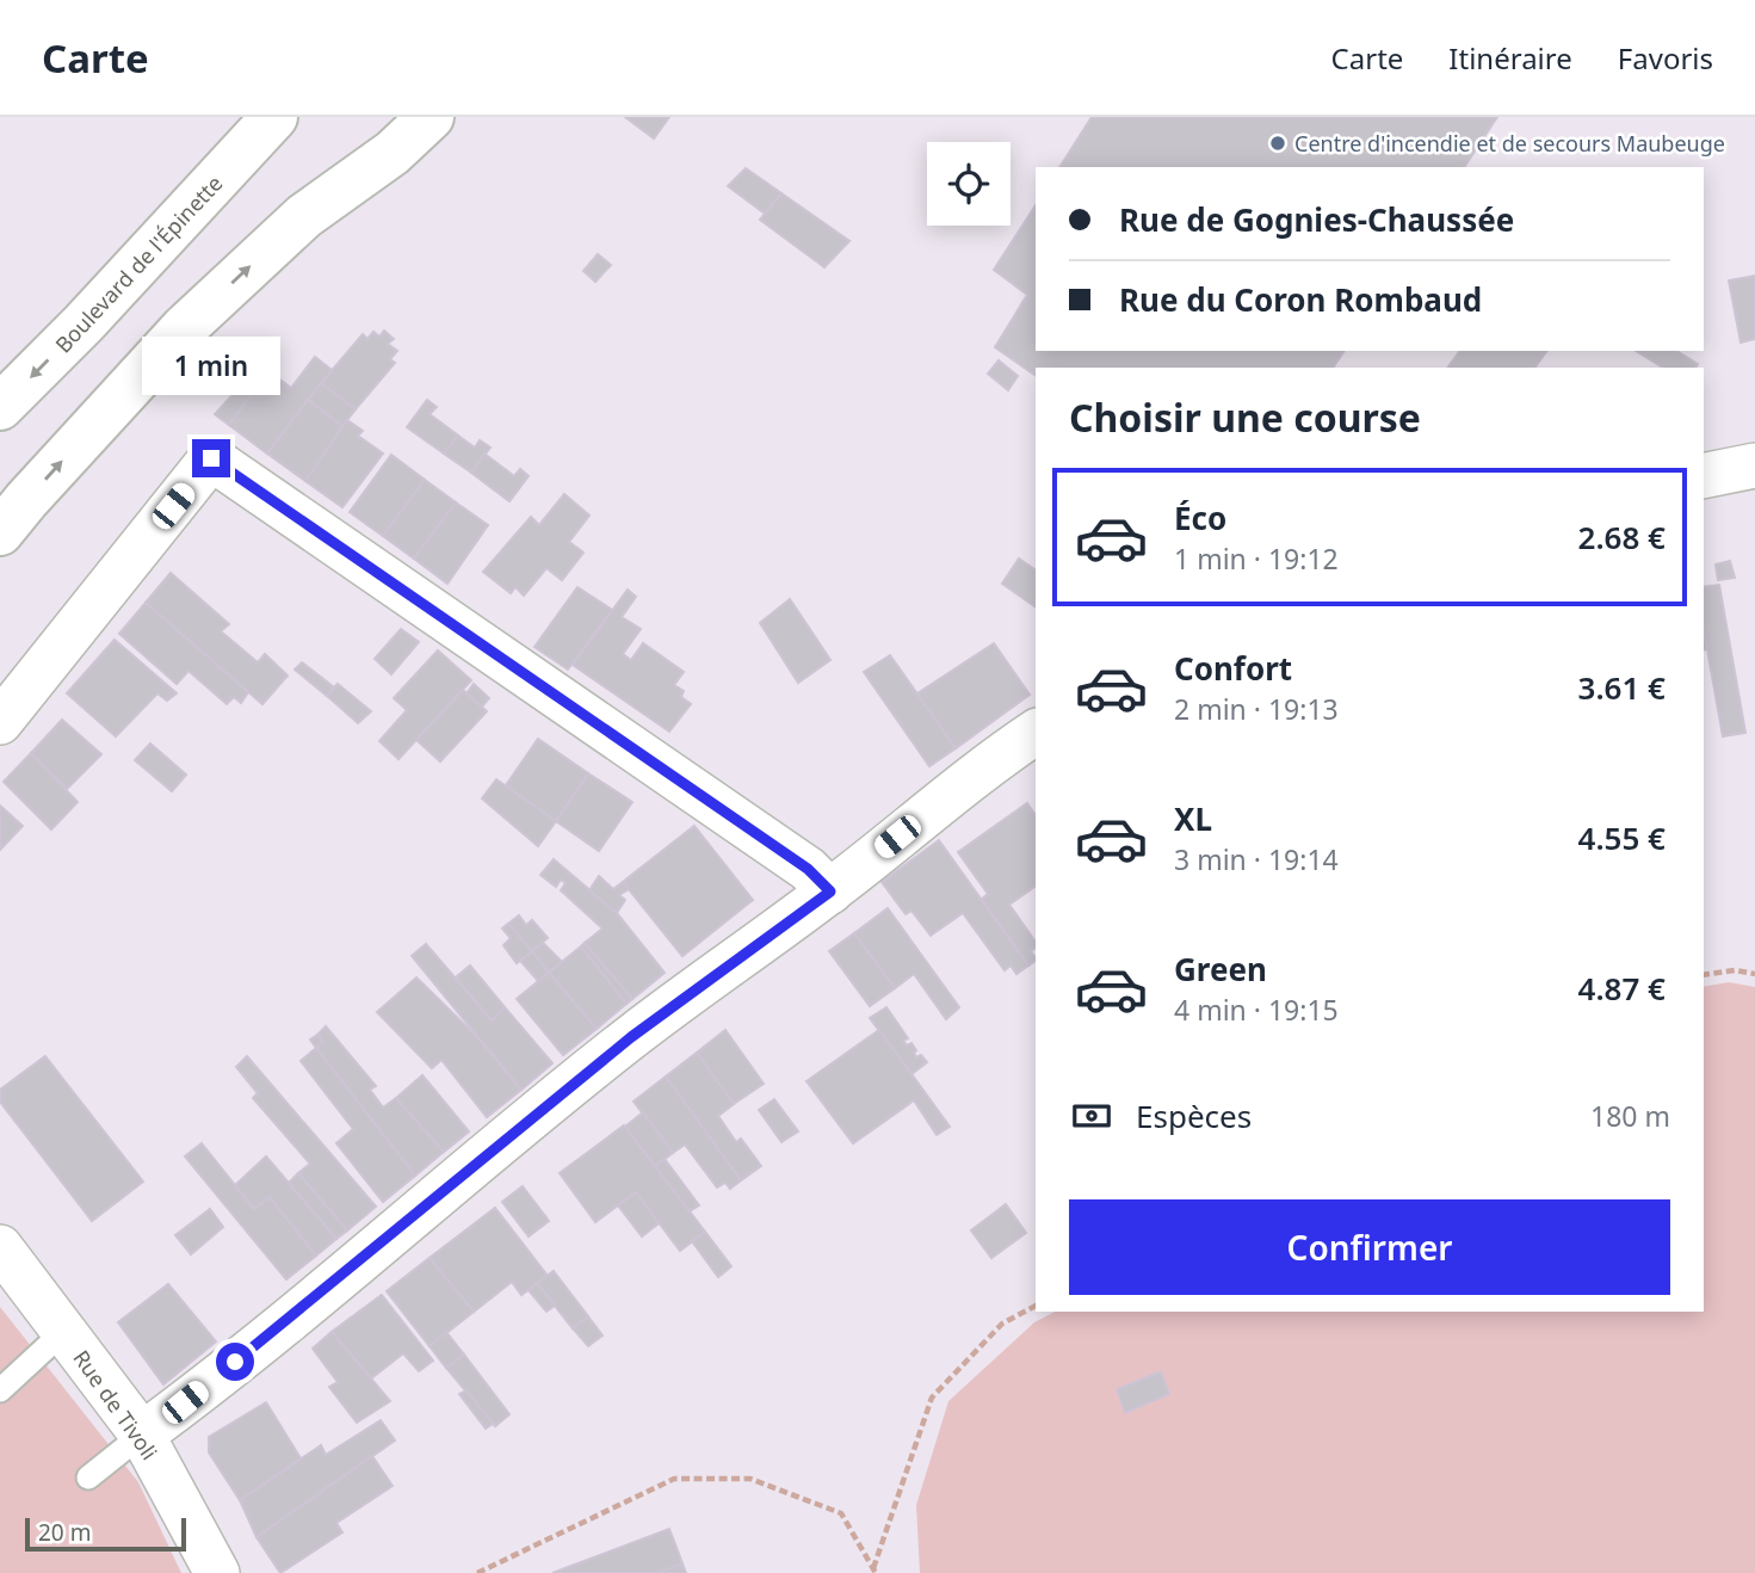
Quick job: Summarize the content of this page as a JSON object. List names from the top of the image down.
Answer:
{
  "streets": {
    "street": ["Boulevard de l'Épinette", "Rue de Tivoli"]
  },
  "places": ["Centre d'incendie et de secours Maubeuge"],
  "scale_bar": "20 m",
  "page": {
    "header": "Carte",
    "nav": ["Carte", "Itinéraire", "Favoris"],
    "banner": ["Rue de Gognies-Chaussée", "Rue du Coron Rombaud"],
    "bubble": "1 min",
    "heading": "Choisir une course",
    "list": [
      {
        "name": "Éco",
        "note": "1 min · 19:12",
        "value": "2.68 €"
      },
      {
        "name": "Confort",
        "note": "2 min · 19:13",
        "value": "3.61 €"
      },
      {
        "name": "XL",
        "note": "3 min · 19:14",
        "value": "4.55 €"
      },
      {
        "name": "Green",
        "note": "4 min · 19:15",
        "value": "4.87 €"
      }
    ],
    "pay": ["Espèces", "180 m"],
    "buttons": "Confirmer",
    "scale": "20 m"
  }
}
